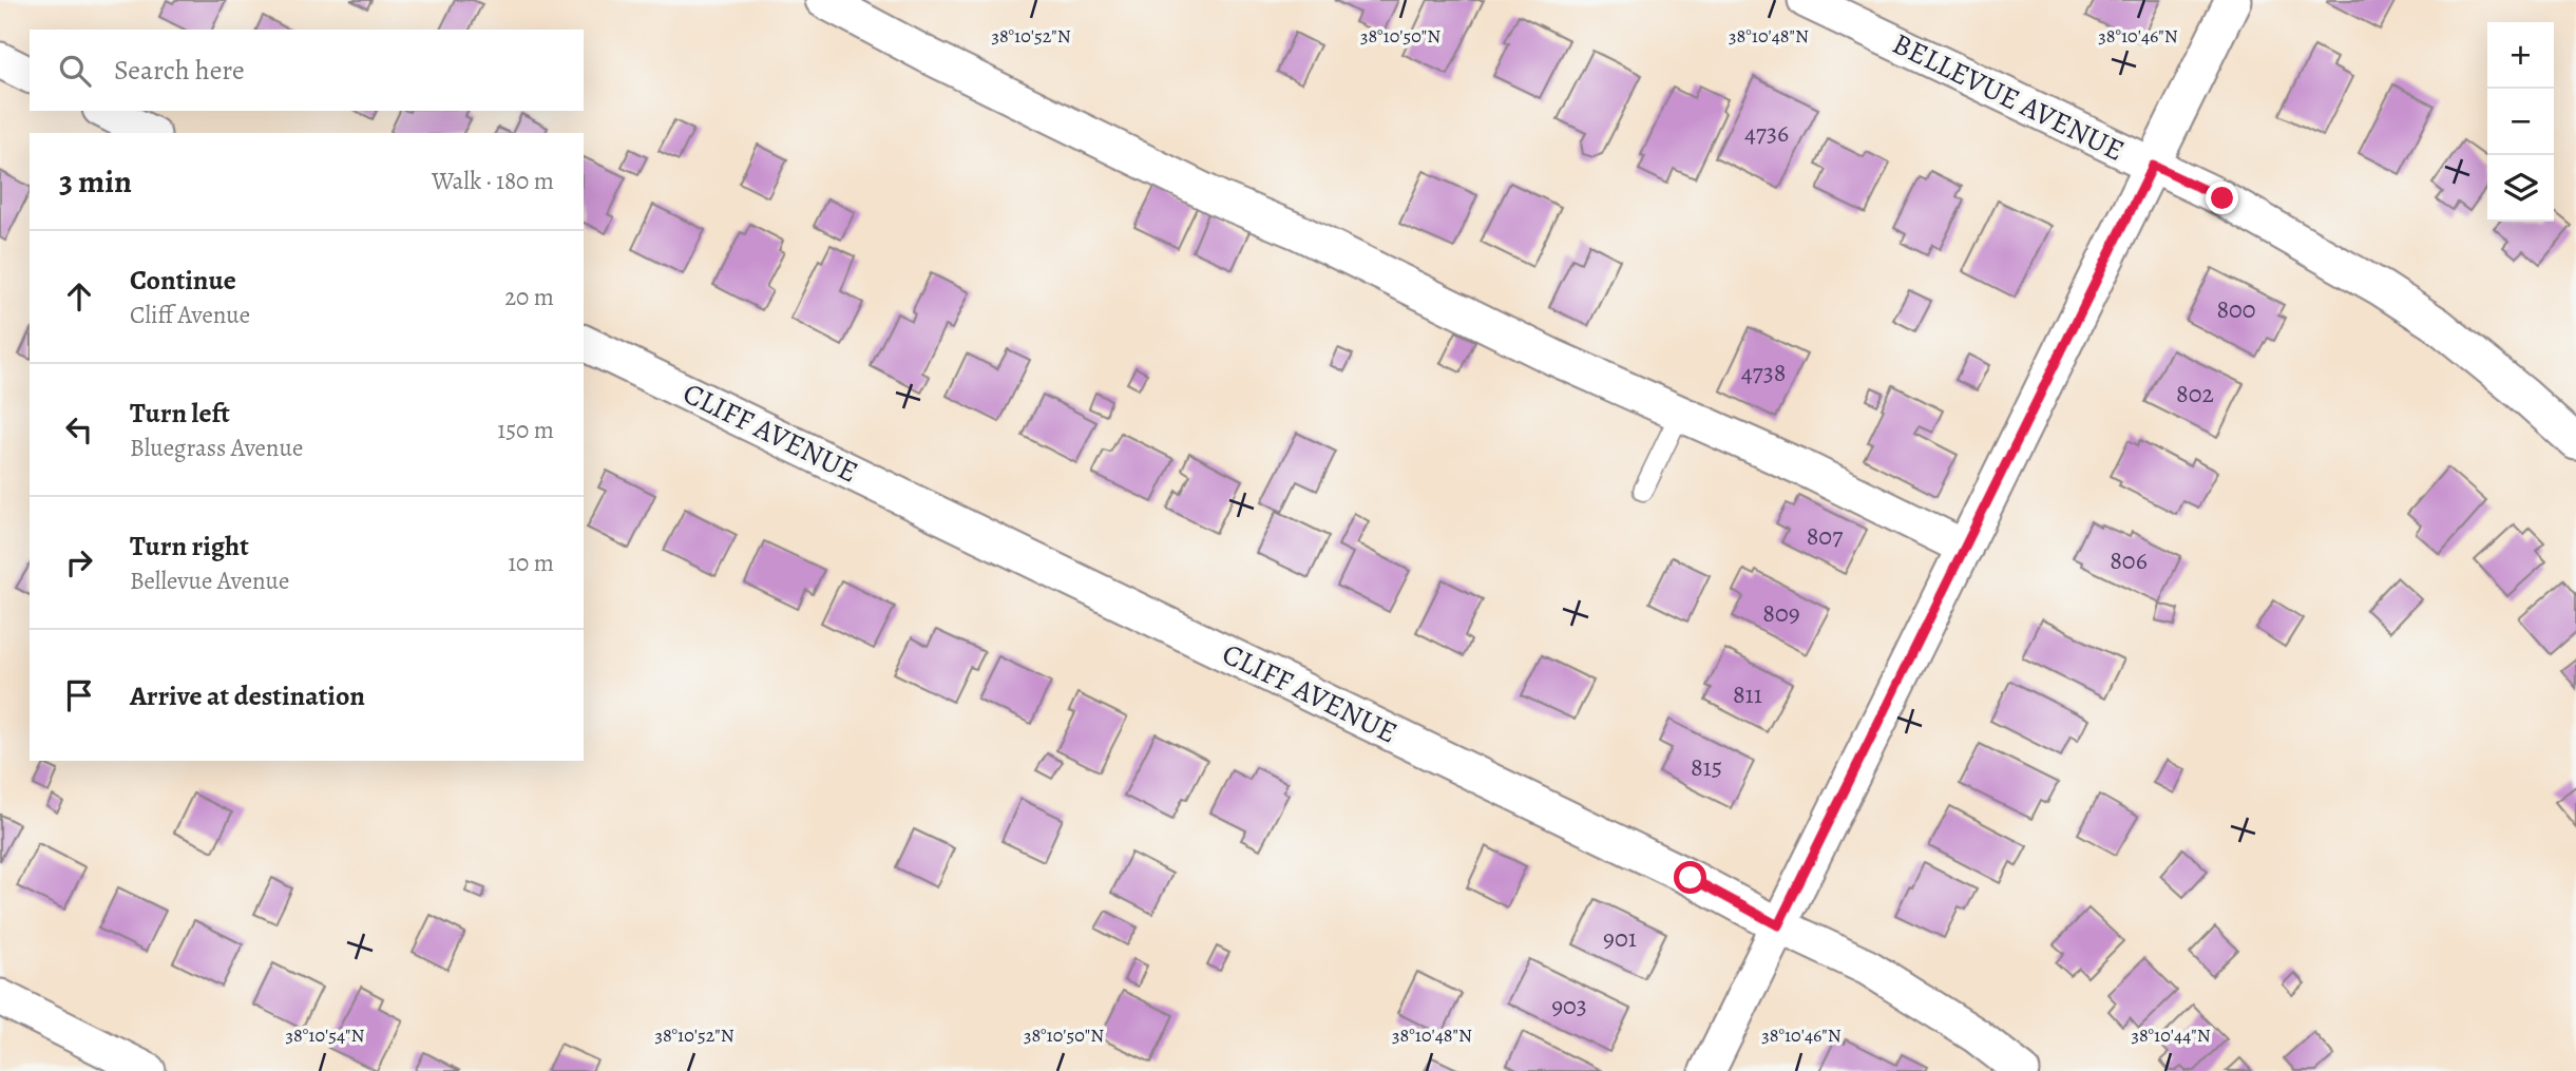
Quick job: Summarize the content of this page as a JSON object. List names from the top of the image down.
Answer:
{
  "streets": {
    "street": ["BELLEVUE AVENUE", "CLIFF AVENUE"]
  },
  "house_numbers": [
    "4736",
    "800",
    "4738",
    "802",
    "807",
    "806",
    "809",
    "811",
    "815",
    "901",
    "903"
  ],
  "page": {
    "map_buttons": ["+", "−"],
    "search": "Search here",
    "heading": ["3 min", "Walk · 180 m"],
    "list": [
      ["Continue", "Cliff Avenue", "20 m"],
      ["Turn left", "Bluegrass Avenue", "150 m"],
      ["Turn right", "Bellevue Avenue", "10 m"],
      "Arrive at destination"
    ]
  },
  "coordinates": [
    "38°10'52\"N",
    "38°10'50\"N",
    "38°10'48\"N",
    "38°10'46\"N",
    "38°10'54\"N",
    "38°10'44\"N"
  ]
}
